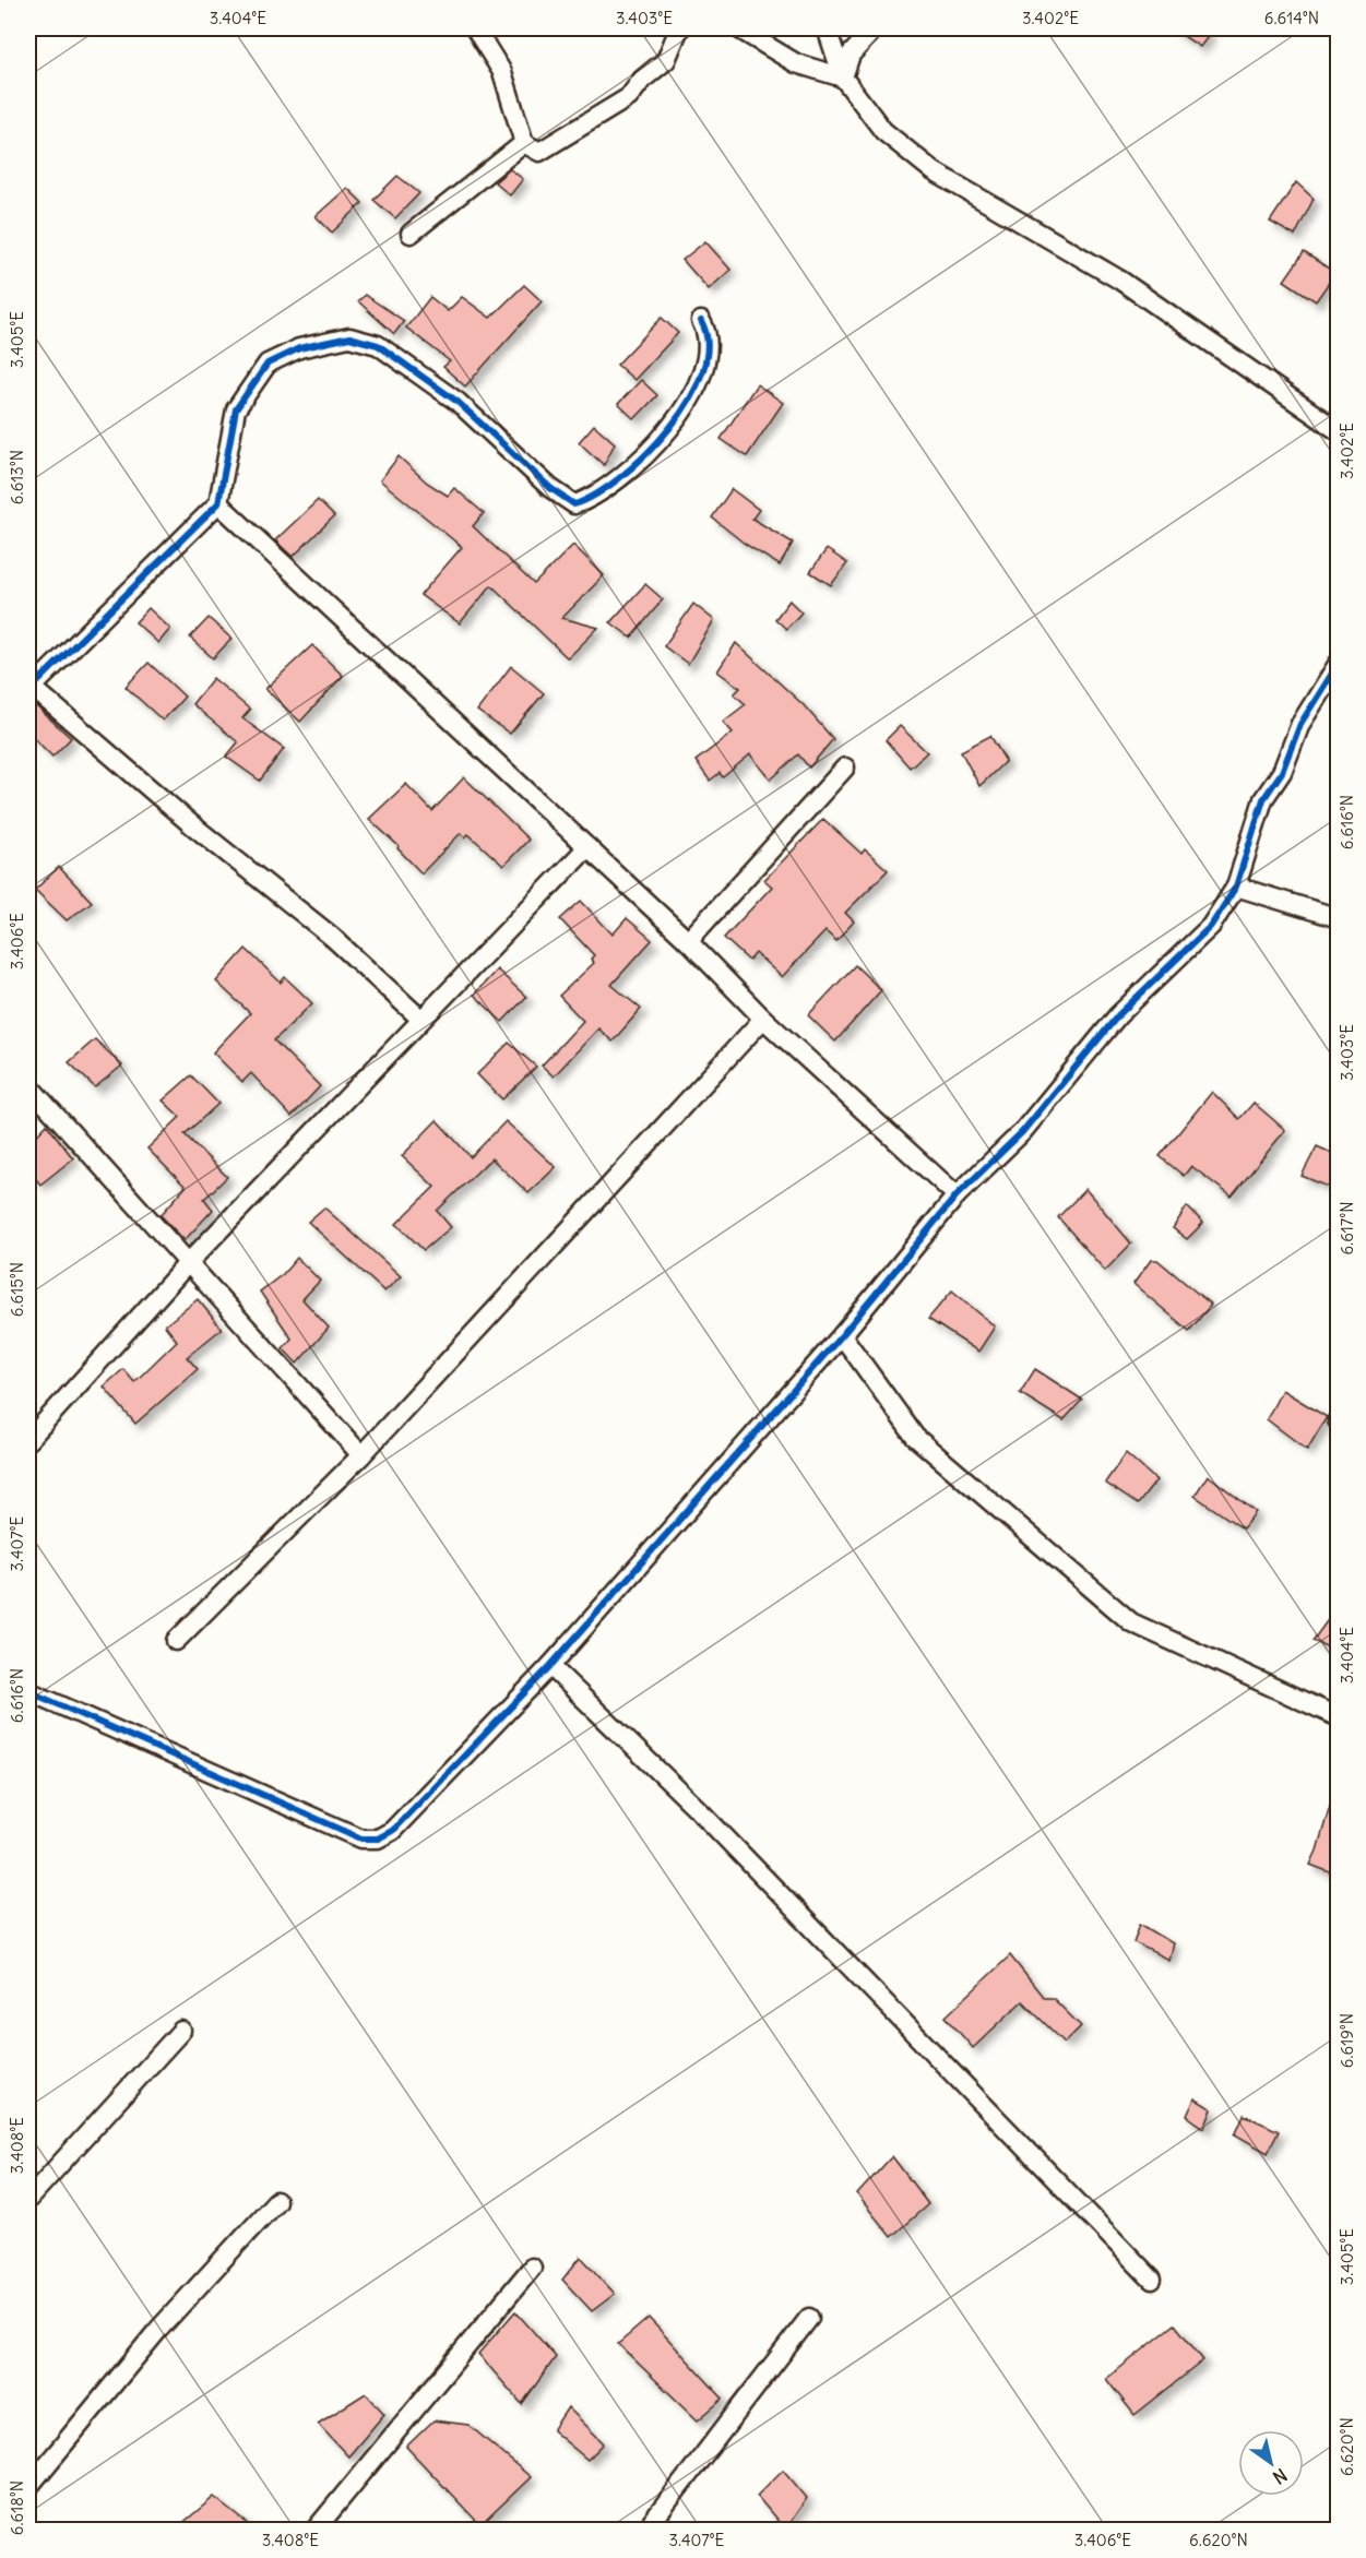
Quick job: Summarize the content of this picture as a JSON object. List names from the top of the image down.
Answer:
{
  "north": "bottom right",
  "coordinates": [
    "3.404°E",
    "3.403°E",
    "3.402°E",
    "6.614°N",
    "3.405°E",
    "6.613°N",
    "6.616°N",
    "3.406°E",
    "6.617°N",
    "6.615°N",
    "3.407°E",
    "6.619°N",
    "3.408°E",
    "6.620°N",
    "6.618°N"
  ]
}
